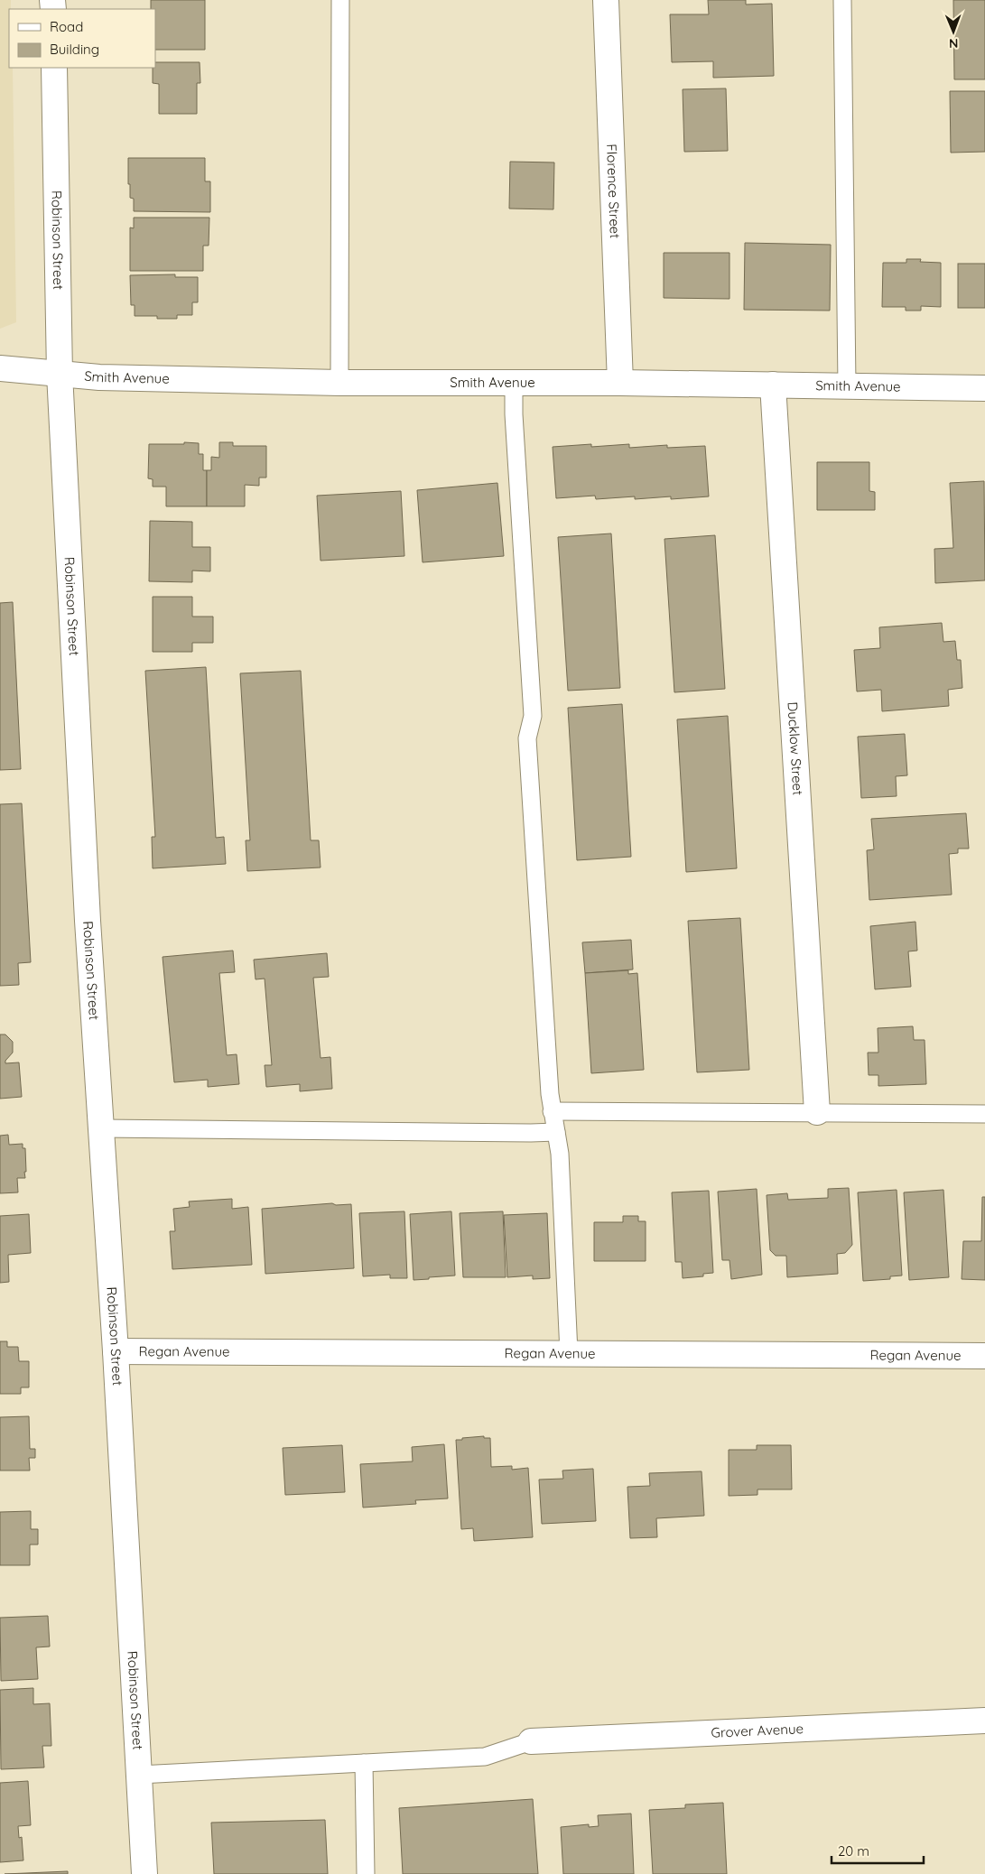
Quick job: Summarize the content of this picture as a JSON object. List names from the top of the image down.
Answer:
{
  "streets": {
    "street": [
      "Florence Street",
      "Robinson Street",
      "Smith Avenue",
      "Ducklow Street",
      "Regan Avenue",
      "Grover Avenue"
    ]
  },
  "crossings": [
    ["Florence Street", "Smith Avenue"],
    ["Robinson Street", "Smith Avenue"],
    ["Robinson Street", "Regan Avenue"],
    ["Smith Avenue", "Ducklow Street"]
  ],
  "legend": ["Road", "Building"],
  "scale_bar": "20 m",
  "north": "bottom"
}
